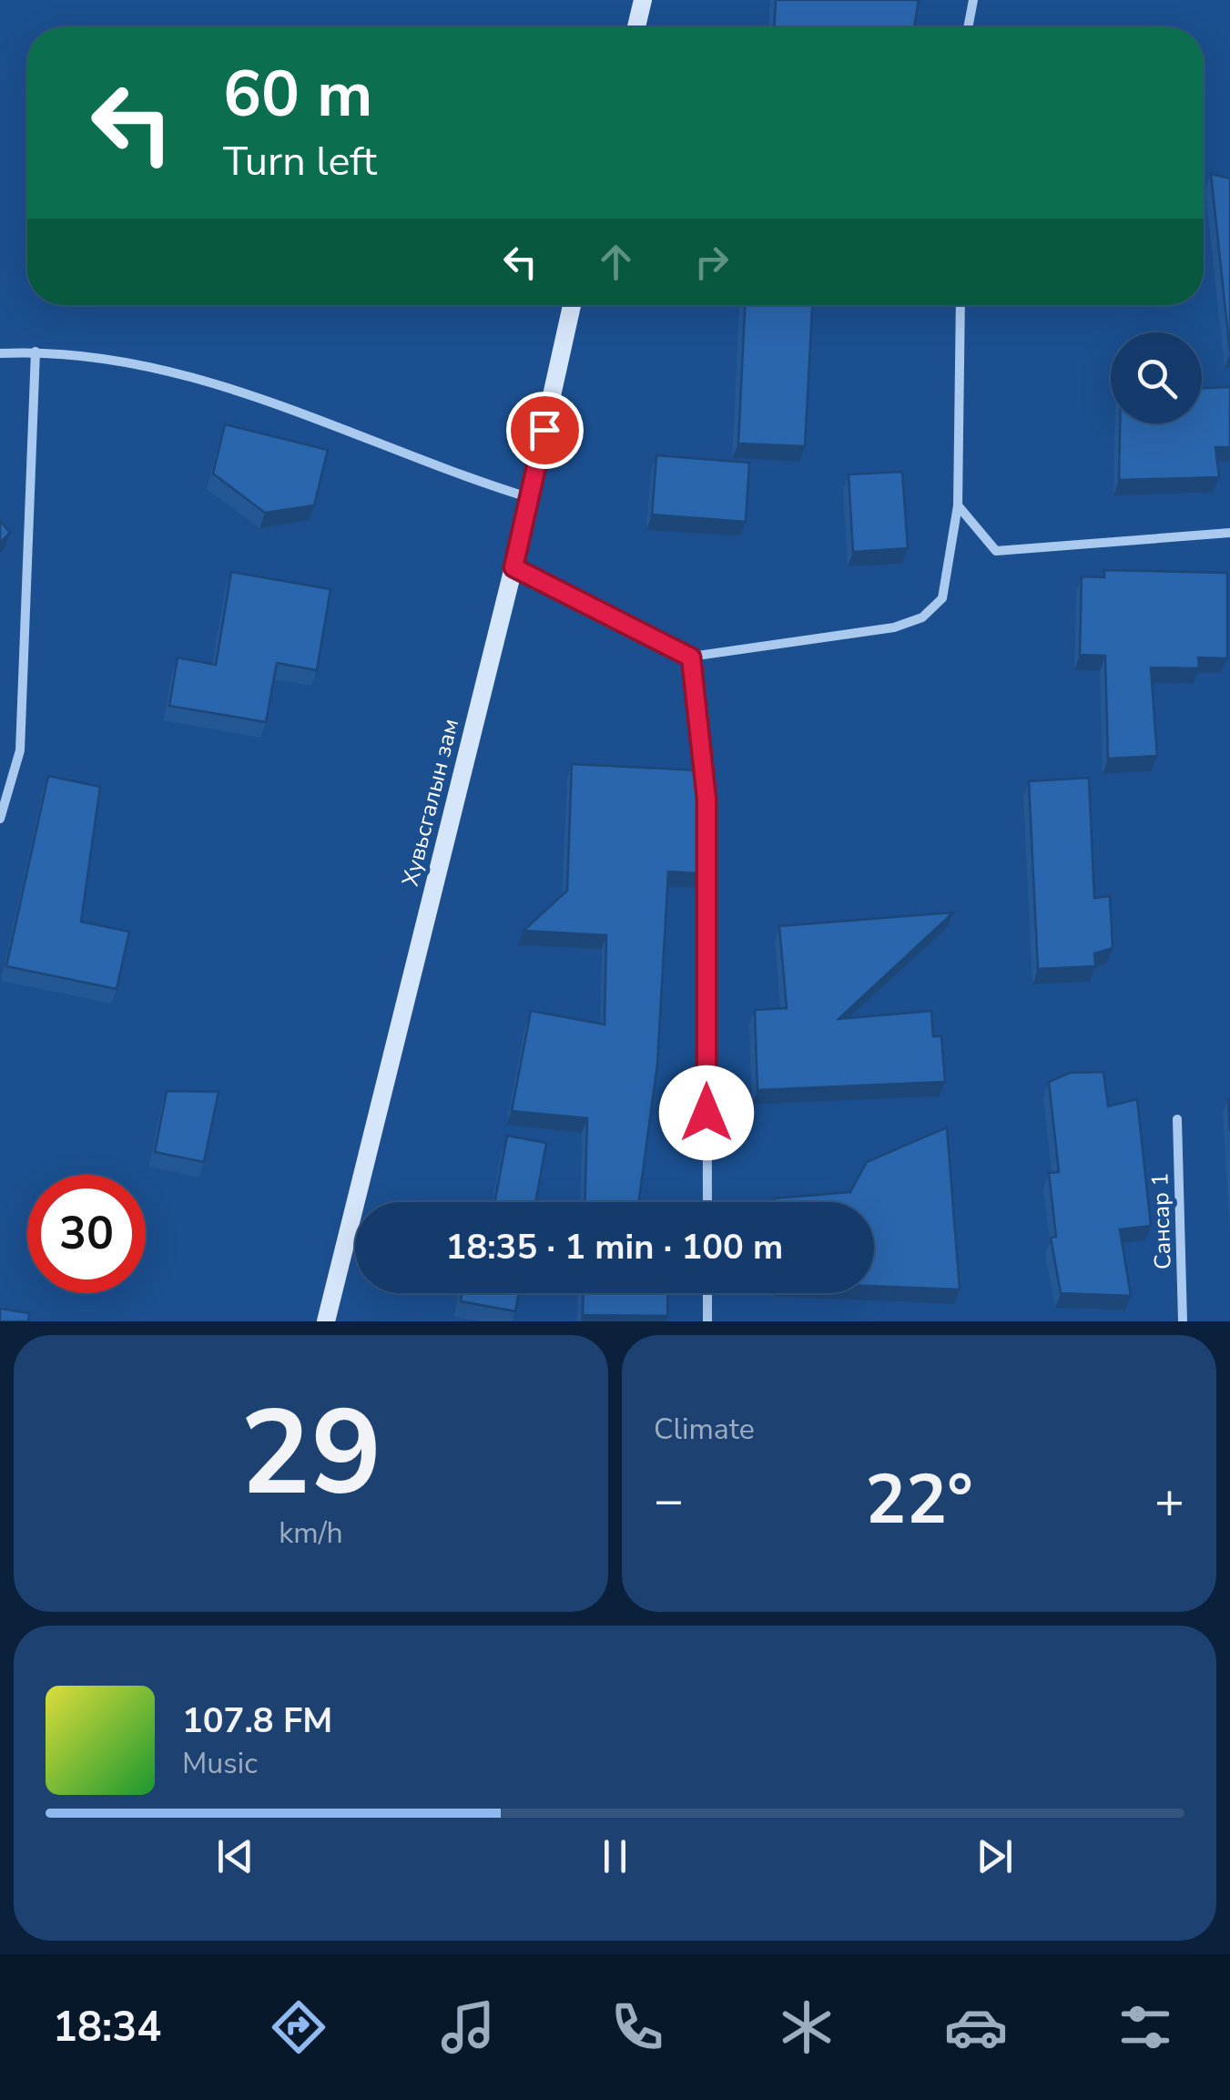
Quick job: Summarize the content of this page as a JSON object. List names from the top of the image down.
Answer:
{
  "streets": {
    "main road": ["Хувьсгалын зам"],
    "street": ["Сансар 1"]
  },
  "page": {
    "turn": ["60 m", "Turn left"],
    "limit": "30",
    "trip": "18:35 · 1 min · 100 m",
    "tile": [
      ["29", "km/h"],
      "Climate"
    ],
    "heat": ["−", "22°", "+"],
    "song": ["107.8 FM", "Music"],
    "tabs": "18:34"
  }
}
